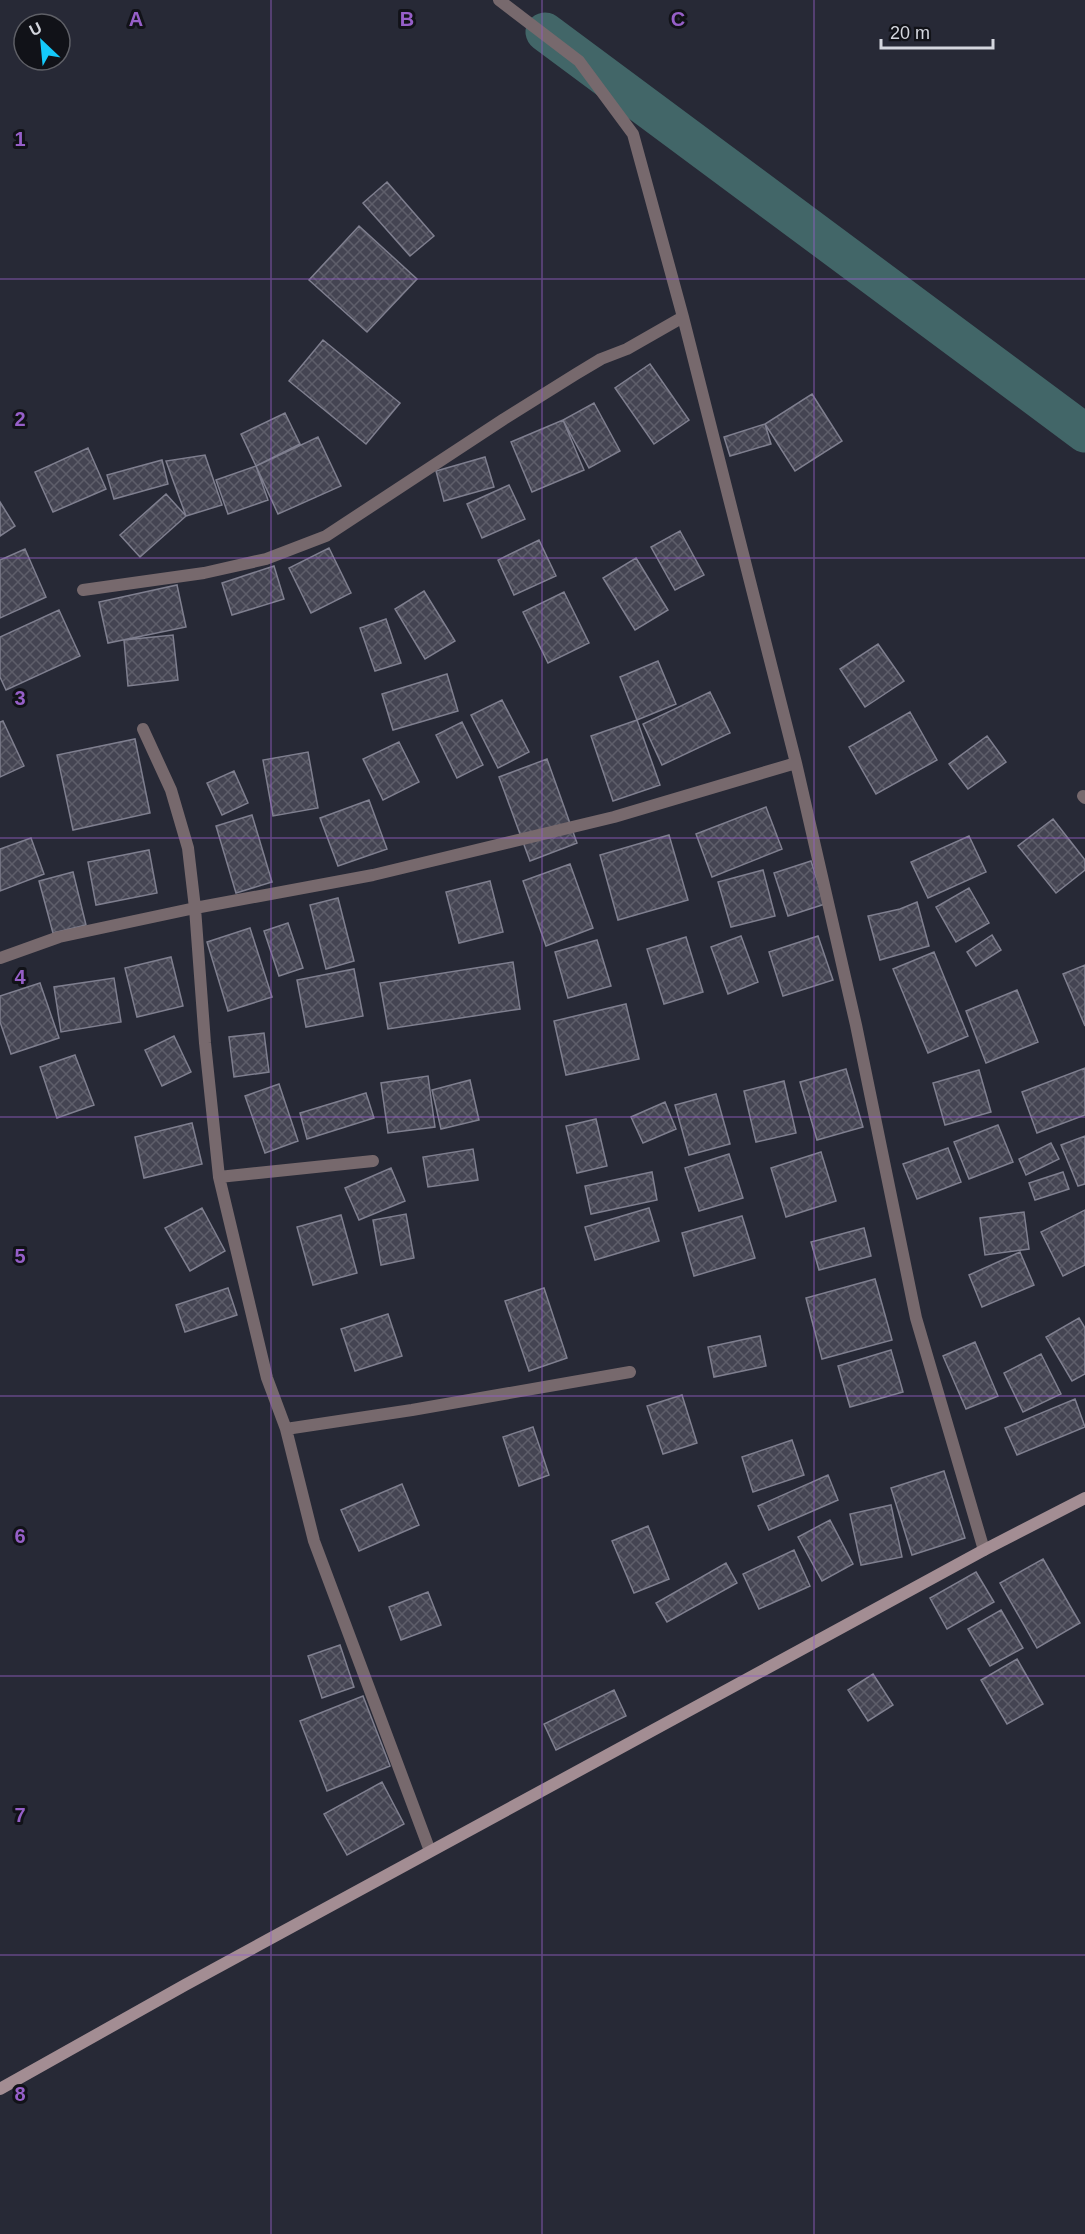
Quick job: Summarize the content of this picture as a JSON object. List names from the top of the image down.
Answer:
{
  "scale_bar": "20 m",
  "north": "top left",
  "grid": {
    "columns": ["A", "B", "C"],
    "rows": [
      "1",
      "2",
      "3",
      "4",
      "5",
      "6",
      "7",
      "8"
    ]
  }
}
